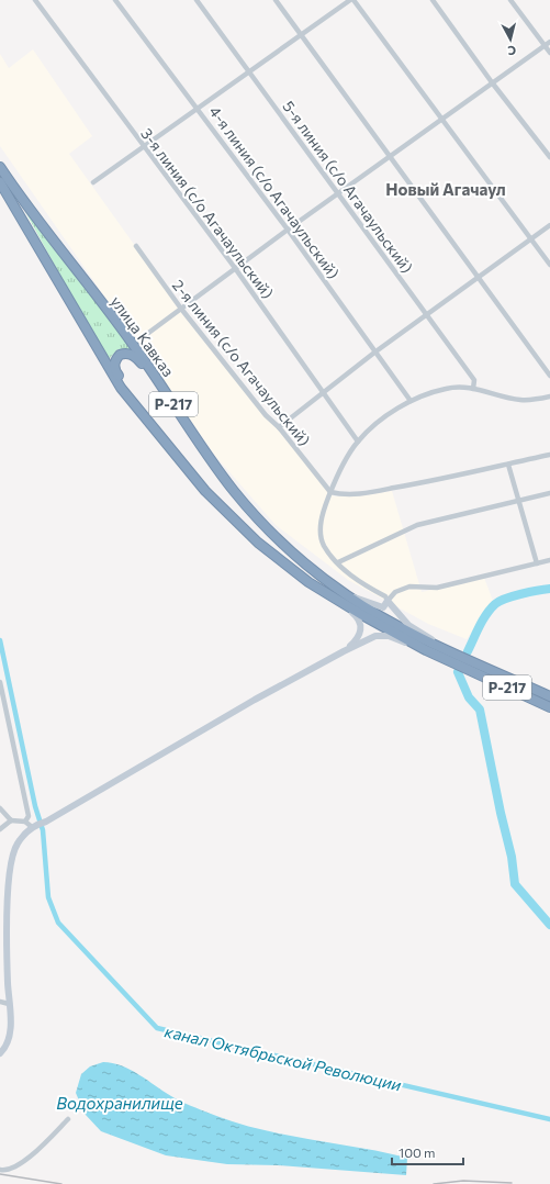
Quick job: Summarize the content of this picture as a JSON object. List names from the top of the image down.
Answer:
{
  "streets": {
    "highway": ["улица Кавказ", "Р-217"],
    "street": [
      "5-я линия (с/о Агачаульский)",
      "4-я линия (с/о Агачаульский)",
      "3-я линия (с/о Агачаульский)",
      "2-я линия (с/о Агачаульский)"
    ]
  },
  "districts": ["Новый Агачаул"],
  "water": ["канал Октябрьской Революции", "Водохранилище"],
  "scale_bar": "100 m",
  "north": "bottom"
}
